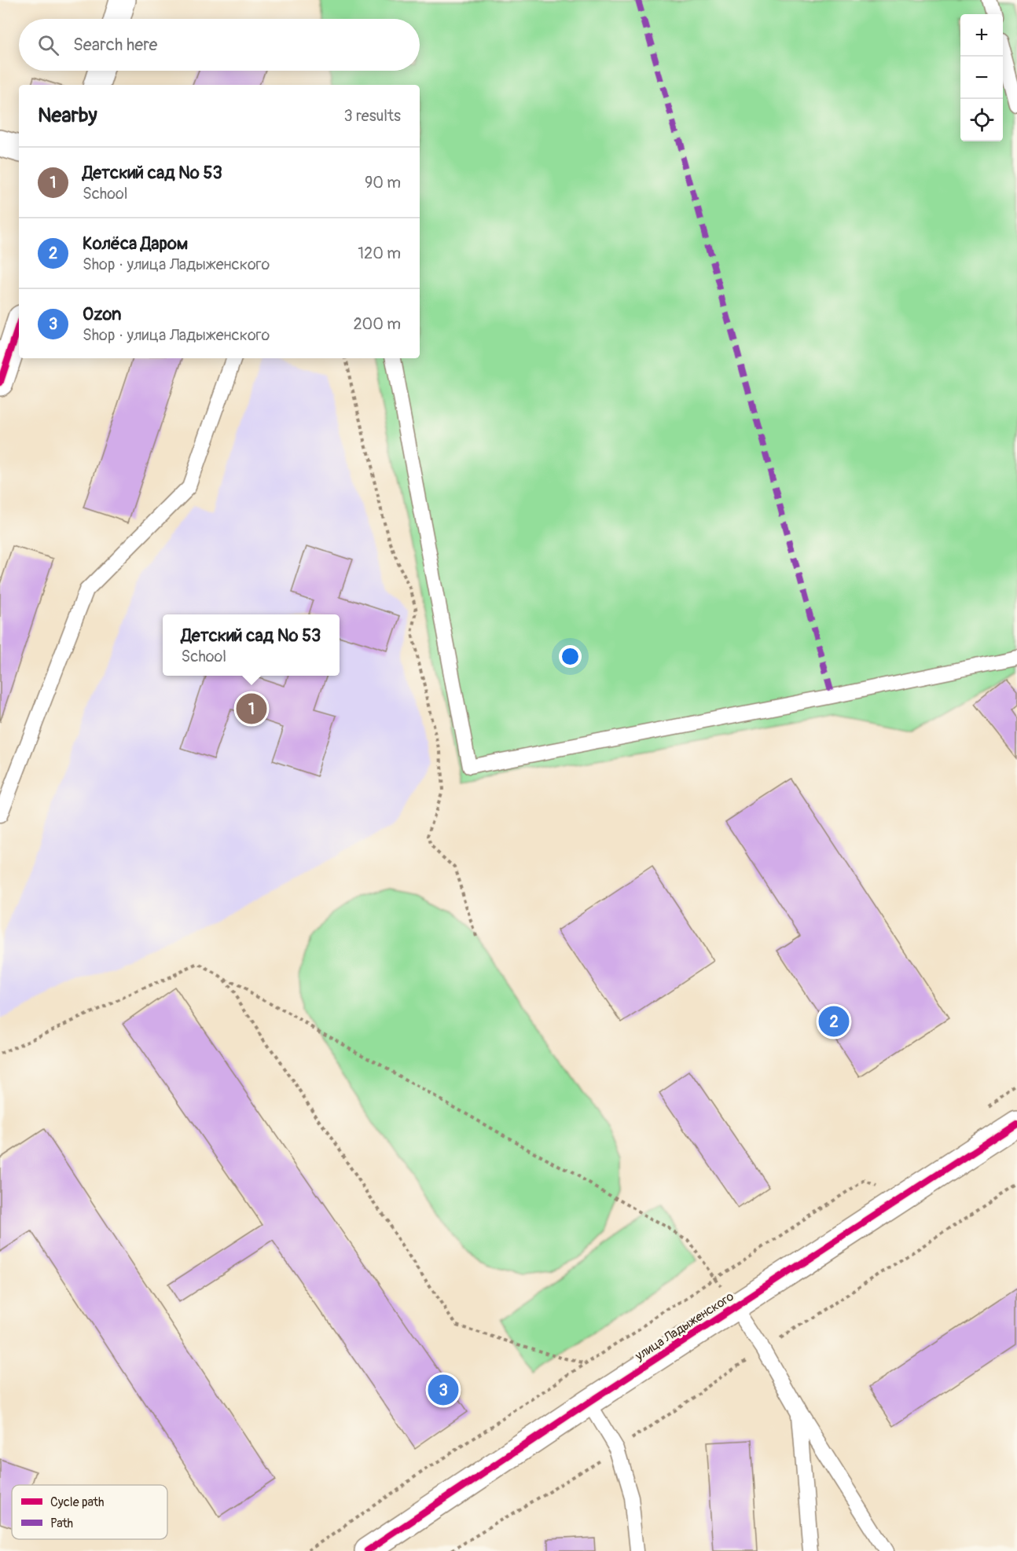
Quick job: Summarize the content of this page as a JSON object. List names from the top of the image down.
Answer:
{
  "streets": {
    "street": ["улица Ладыженского"]
  },
  "legend": ["Cycle path", "Path"],
  "page": {
    "map_buttons": ["+", "−"],
    "search": "Search here",
    "heading": ["Nearby", "3 results"],
    "list": [
      {
        "mark": "1",
        "name": "Детский сад № 53",
        "note": "School",
        "value": "90 m"
      },
      {
        "mark": "2",
        "name": "Колёса Даром",
        "note": "Shop · улица Ладыженского",
        "value": "120 m"
      },
      {
        "mark": "3",
        "name": "Ozon",
        "note": "Shop · улица Ладыженского",
        "value": "200 m"
      }
    ],
    "popup": ["Детский сад № 53", "School"],
    "pins": ["1", "2", "3"]
  }
}
